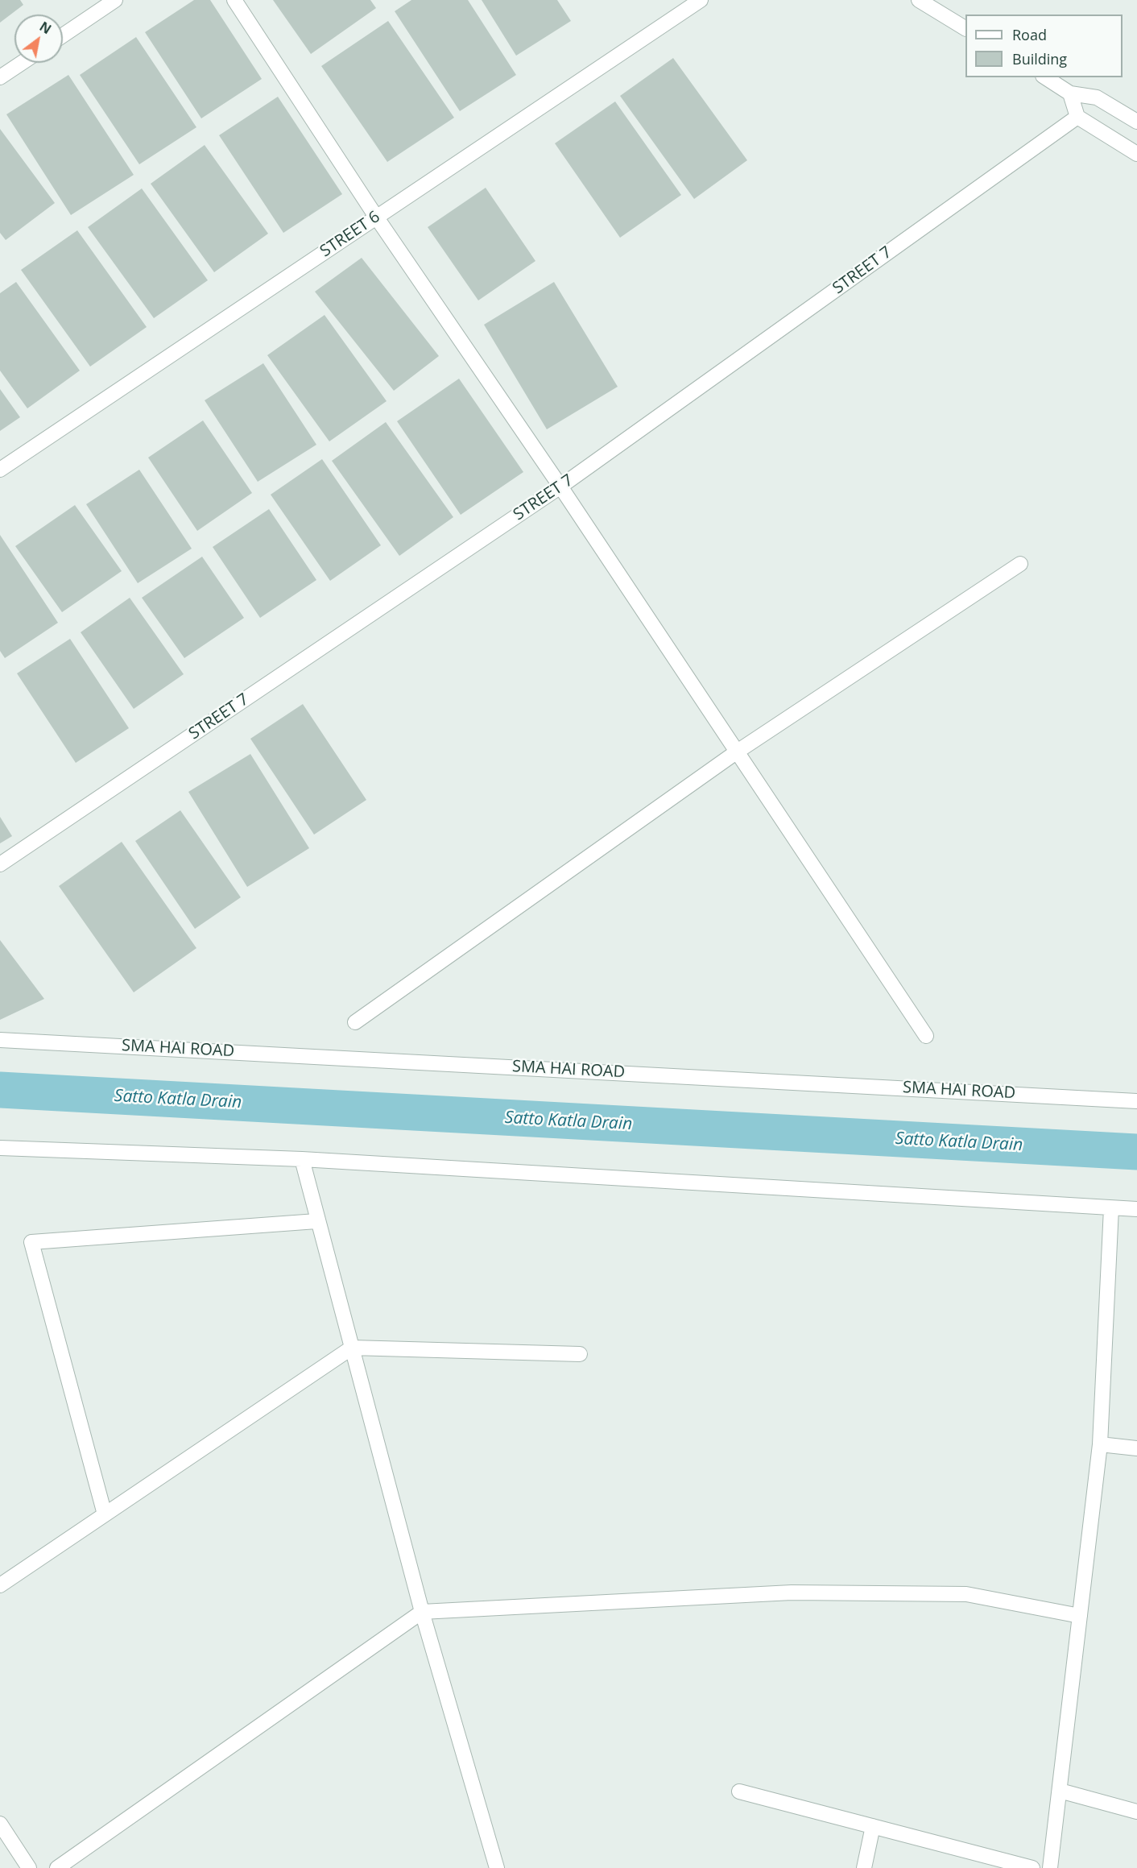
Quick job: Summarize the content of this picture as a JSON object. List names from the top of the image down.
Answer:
{
  "streets": {
    "street": ["STREET 6", "STREET 7", "SMA HAI ROAD"]
  },
  "water": ["Satto Katla Drain"],
  "legend": ["Road", "Building"],
  "north": "top right"
}
